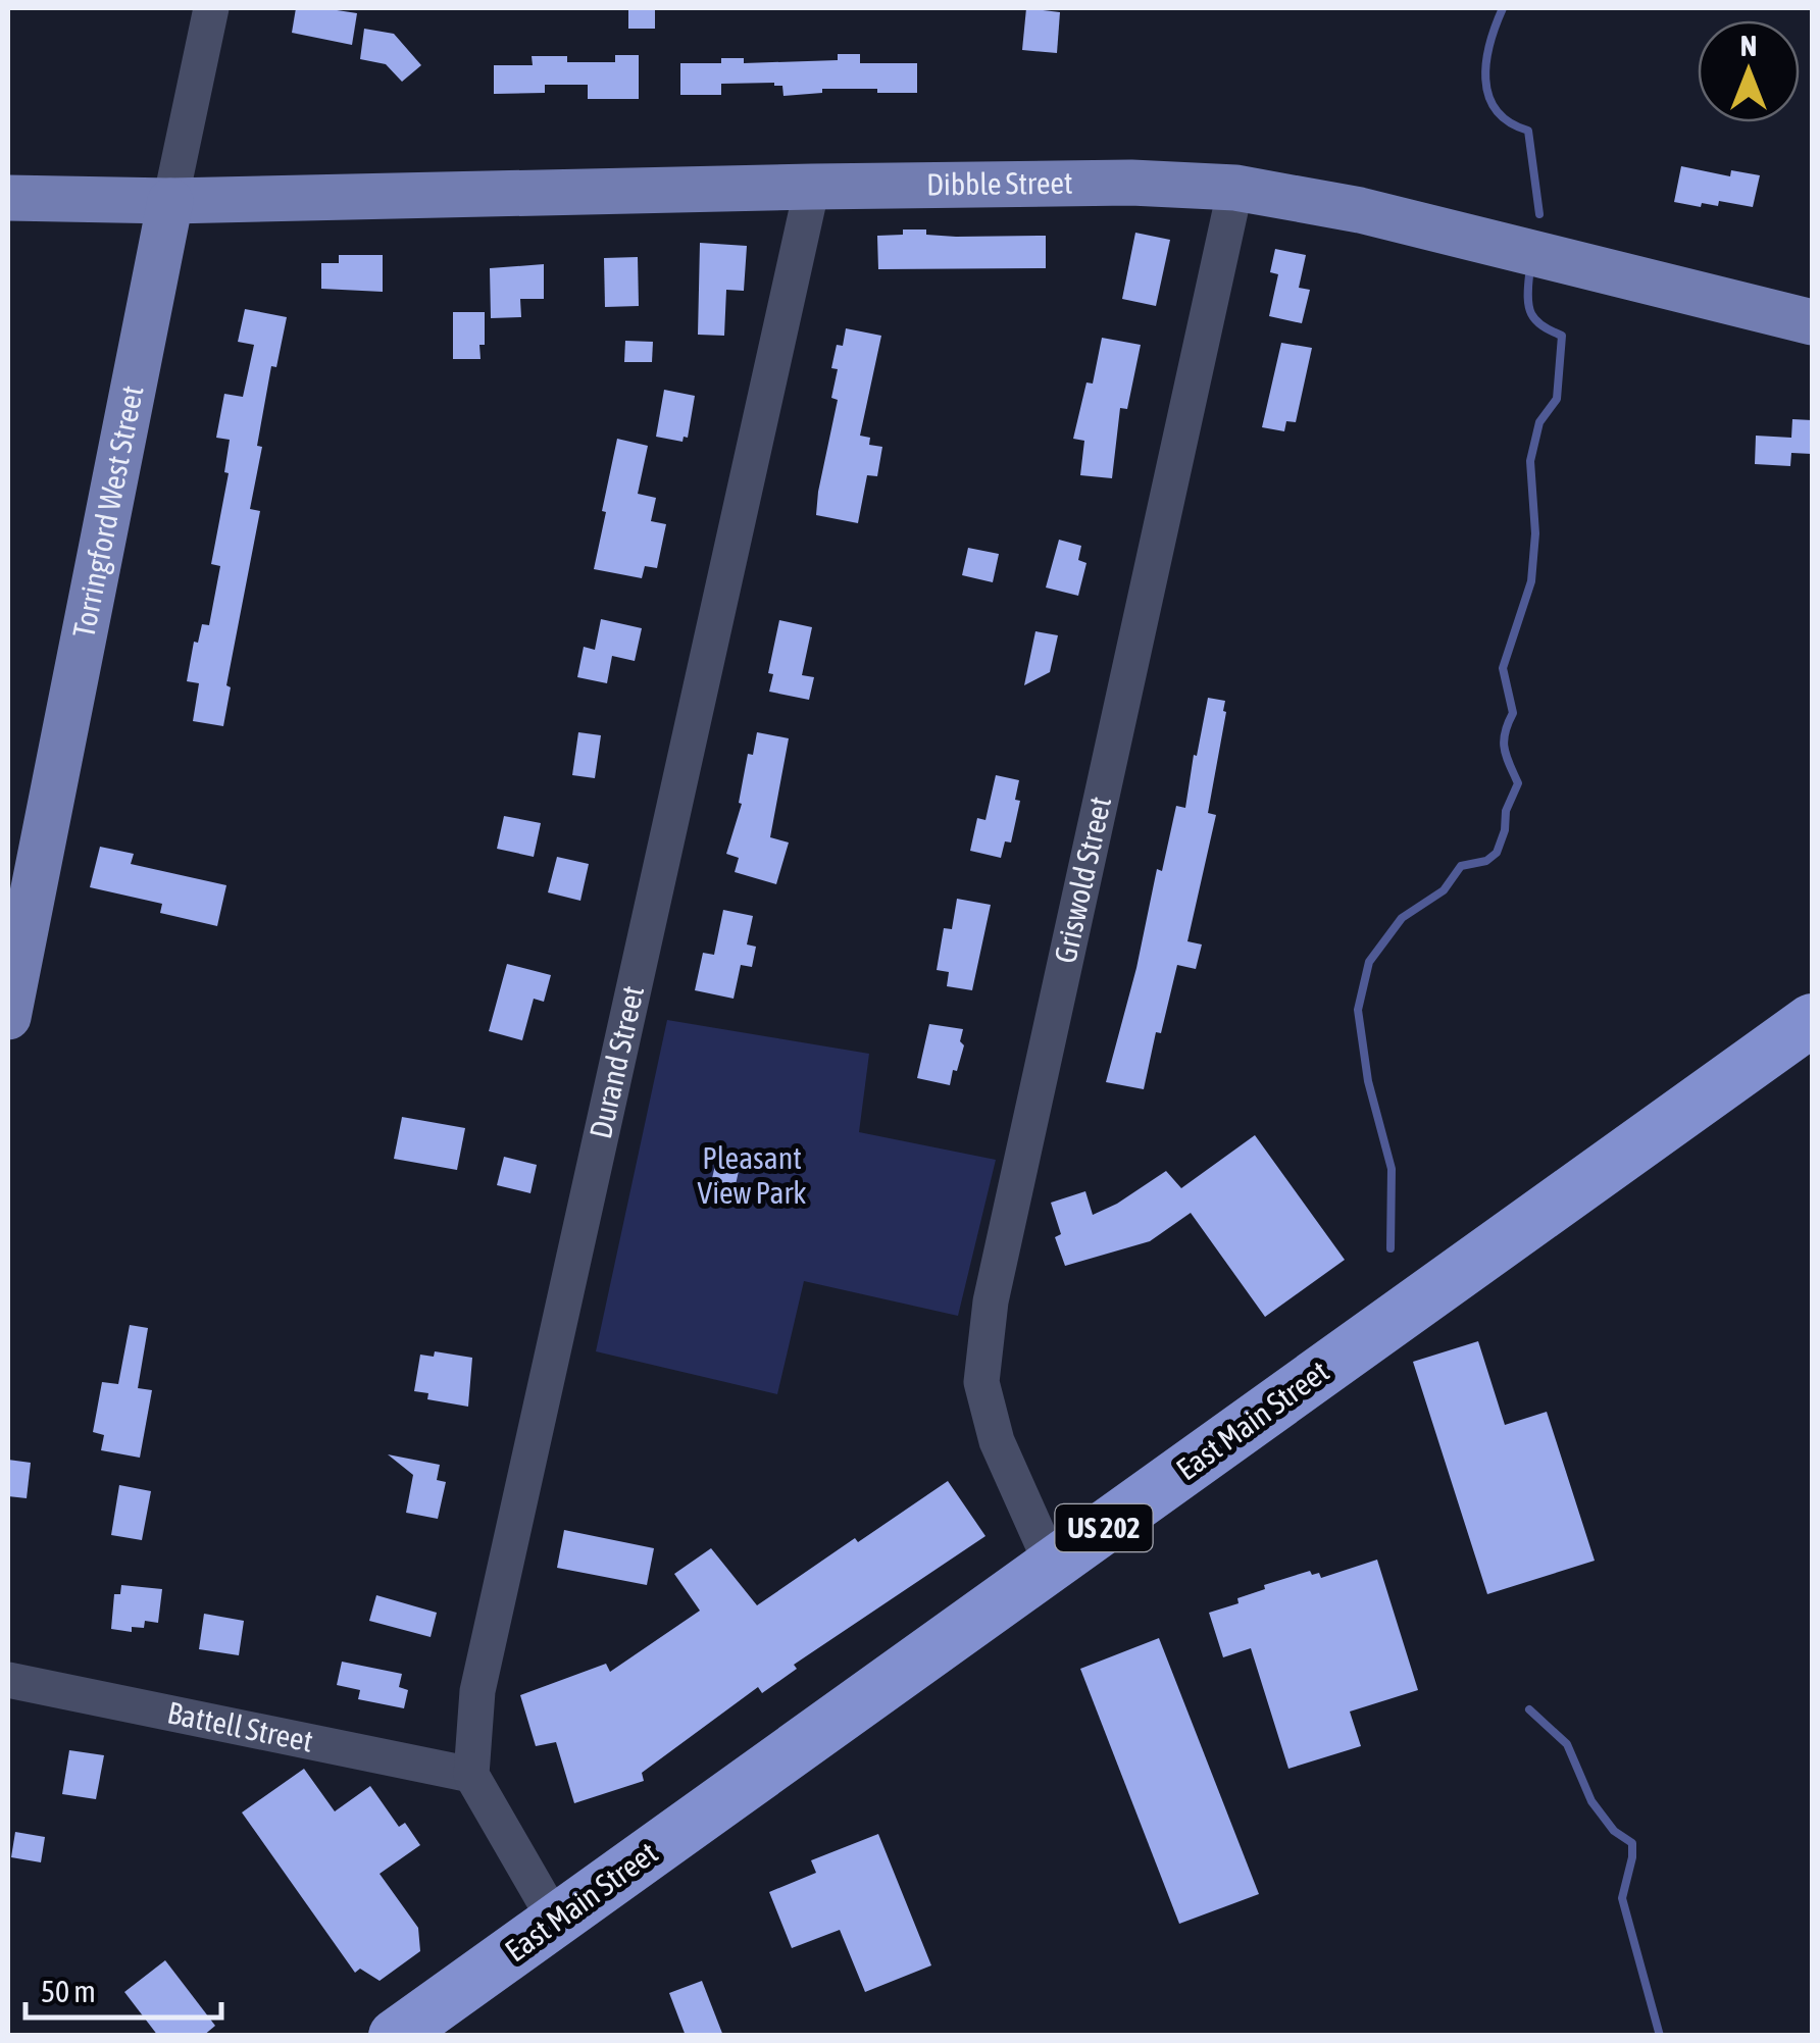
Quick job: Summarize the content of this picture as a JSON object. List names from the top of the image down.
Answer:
{
  "streets": {
    "highway": ["East Main Street", "US 202"],
    "main road": ["Dibble Street", "Torringford West Street"],
    "street": ["Griswold Street", "Durand Street", "Battell Street"]
  },
  "crossings": [
    ["Dibble Street", "Torringford West Street"],
    ["Dibble Street", "Griswold Street"],
    ["Dibble Street", "Durand Street"],
    ["Griswold Street", "East Main Street"],
    ["Durand Street", "Battell Street"]
  ],
  "parks": ["Pleasant View Park"],
  "scale_bar": "50 m",
  "north": "top"
}
